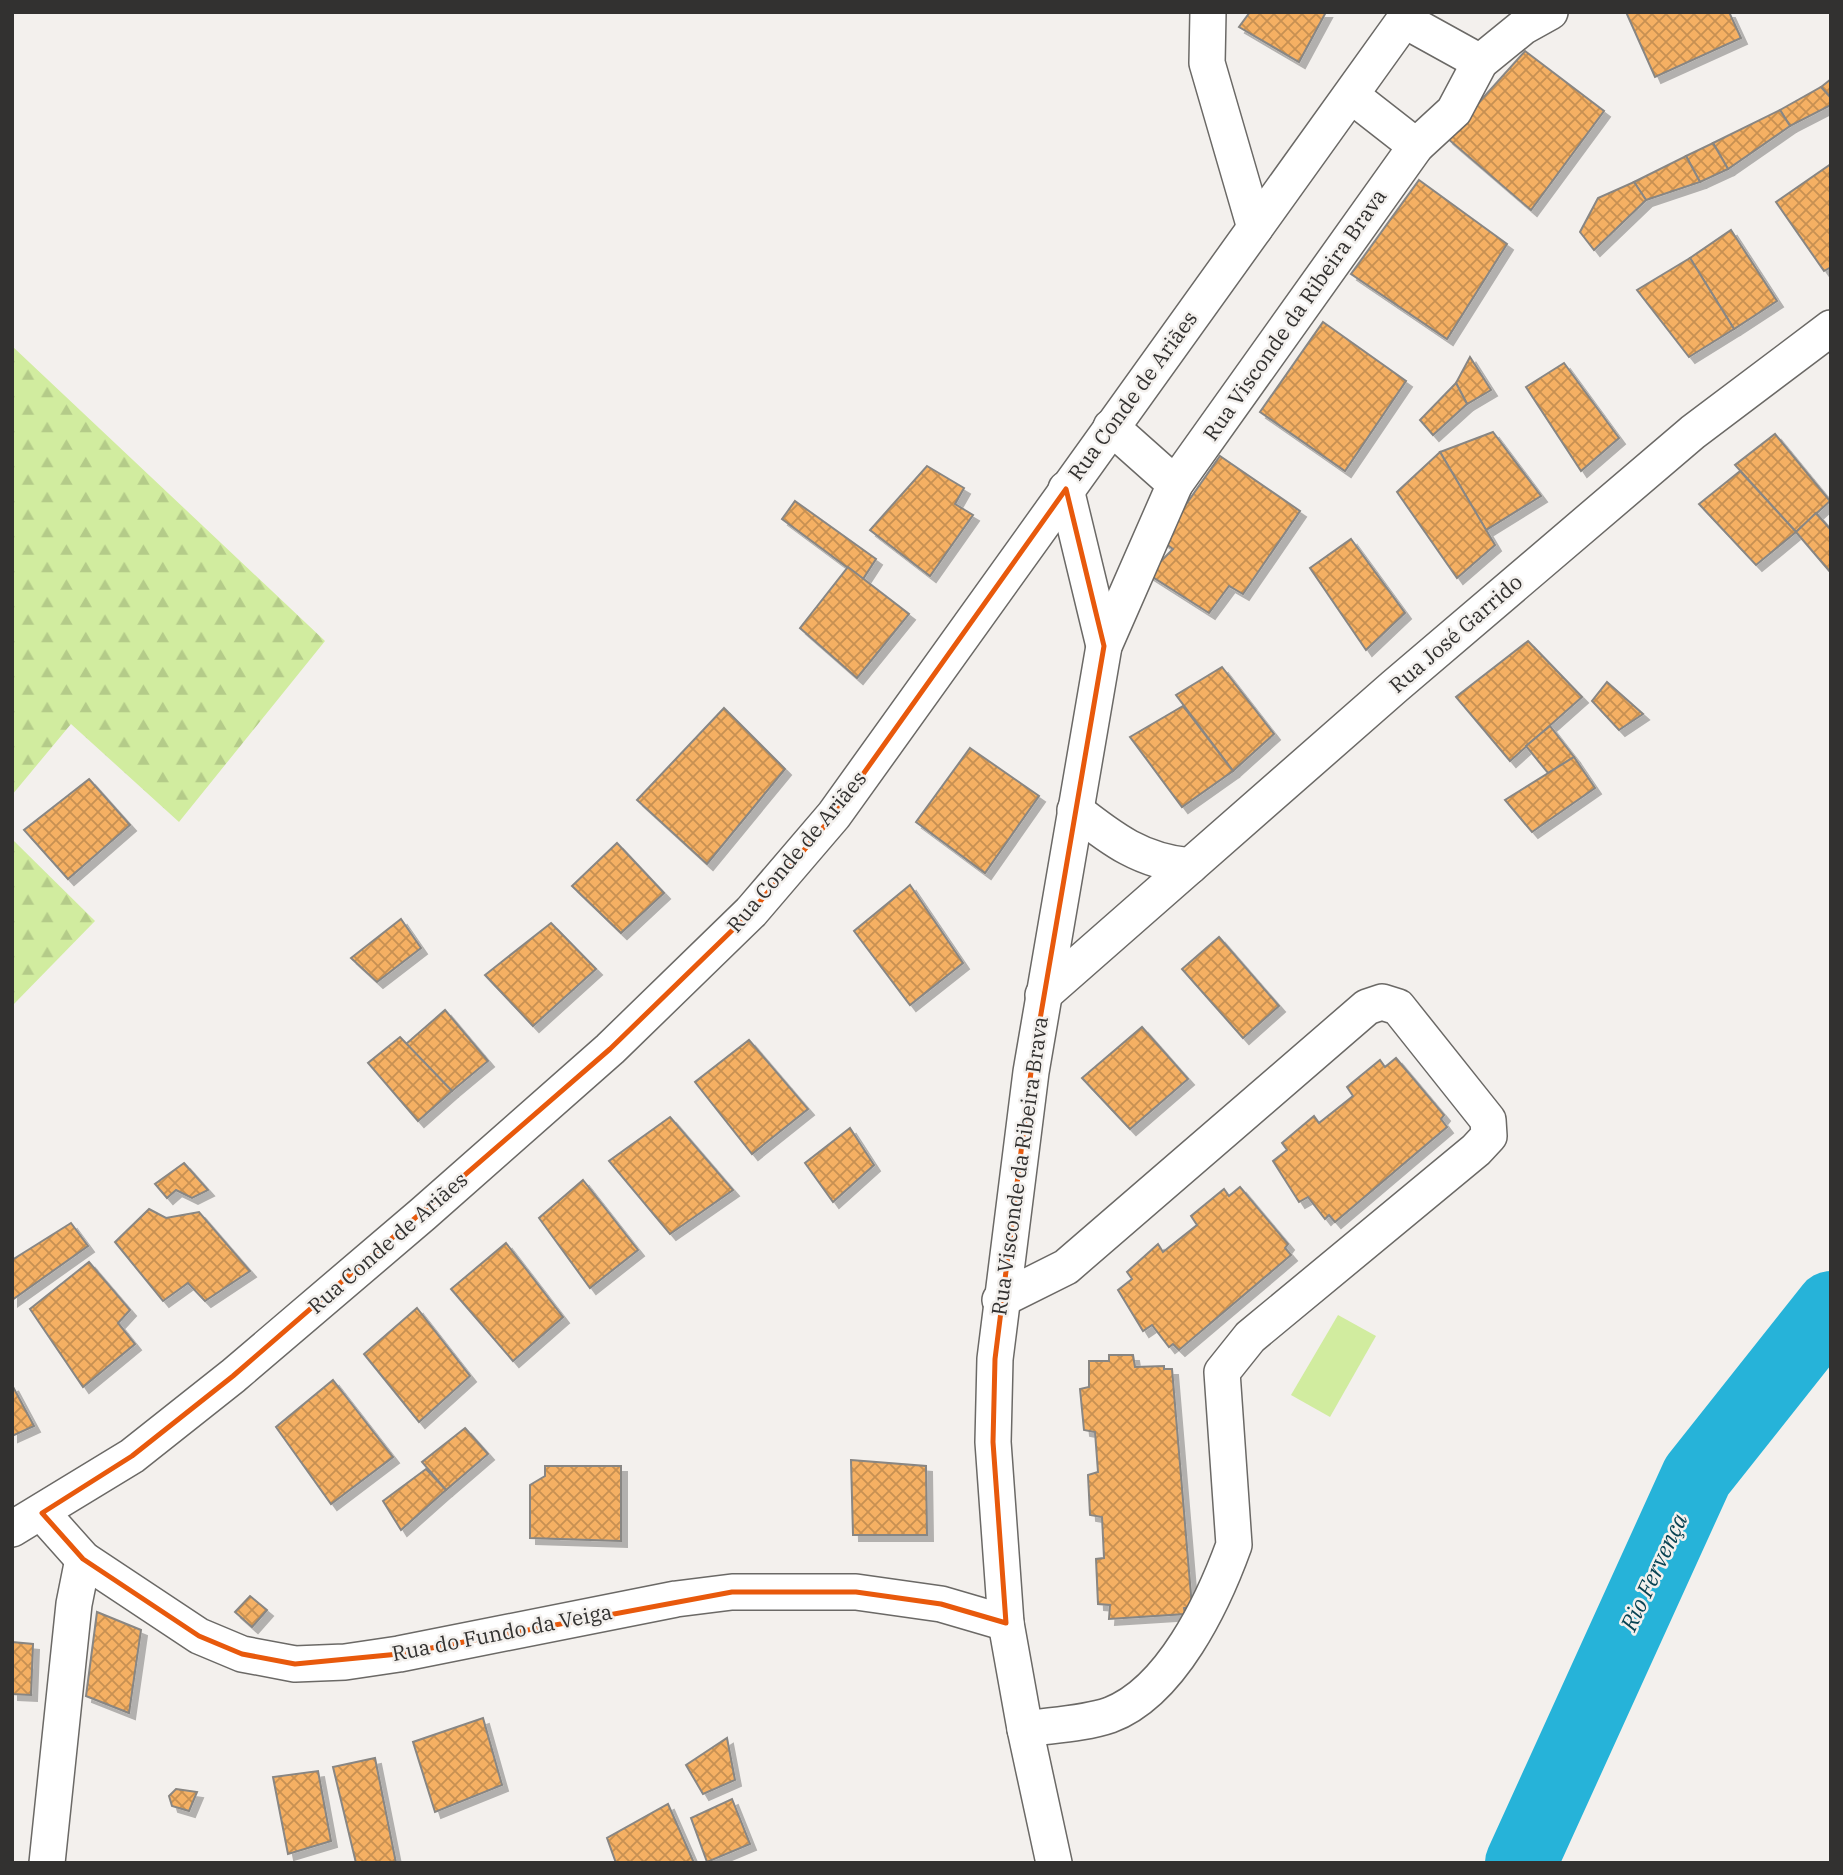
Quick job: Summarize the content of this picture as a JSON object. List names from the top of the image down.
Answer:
{
  "streets": {
    "street": [
      "Rua Visconde da Ribeira Brava",
      "Rua Conde de Ariães",
      "Rua José Garrido",
      "Rua do Fundo da Veiga"
    ]
  },
  "crossings": [
    ["Rua Visconde da Ribeira Brava", "Rua José Garrido"],
    ["Rua Visconde da Ribeira Brava", "Rua do Fundo da Veiga"],
    ["Rua Conde de Ariães", "Rua do Fundo da Veiga"]
  ],
  "water": ["Rio Fervença"]
}
